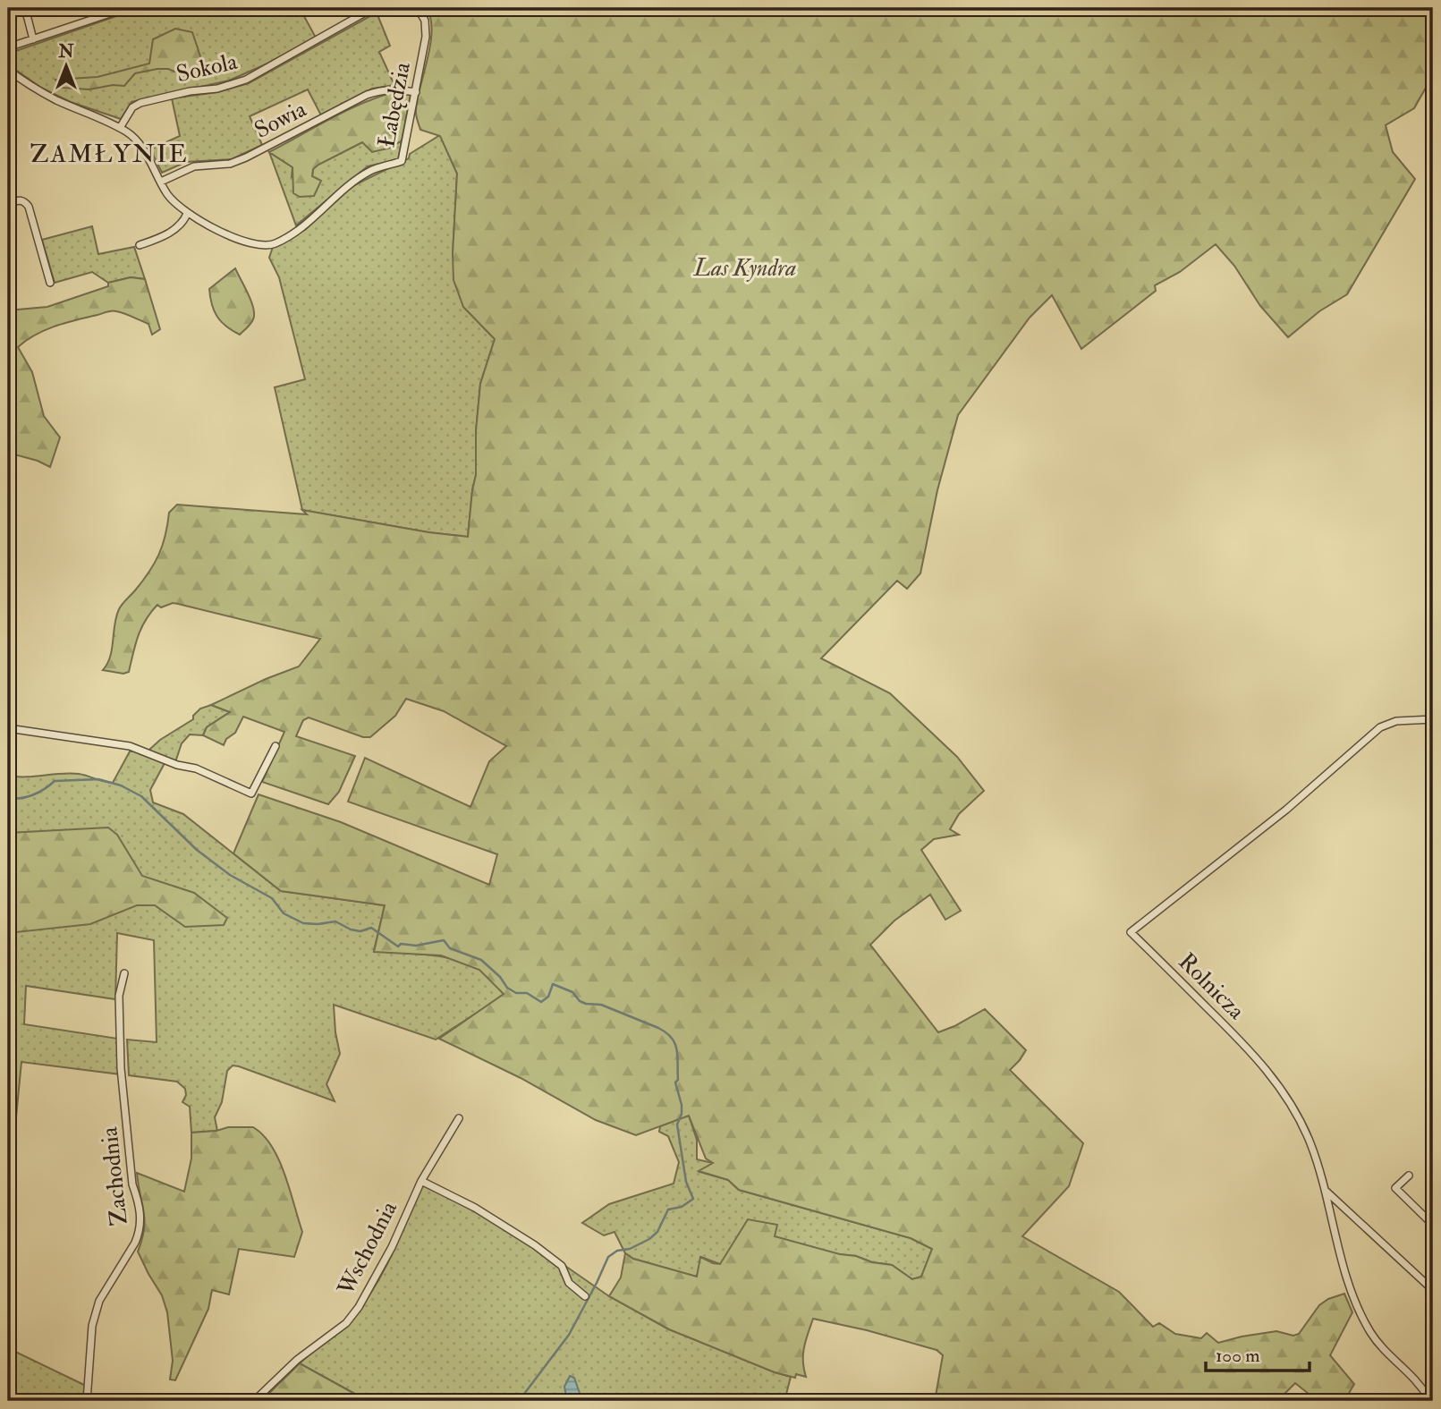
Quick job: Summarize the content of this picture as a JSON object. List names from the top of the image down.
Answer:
{
  "streets": {
    "street": [
      "Sokola",
      "Łabędzia",
      "Sowia",
      "Rolnicza",
      "Zachodnia",
      "Wschodnia"
    ]
  },
  "crossings": [
    ["Łabędzia", "Sowia"]
  ],
  "districts": ["ZAMŁYNIE"],
  "parks": ["Las Kyndra"],
  "scale_bar": "100 m",
  "north": "top"
}
